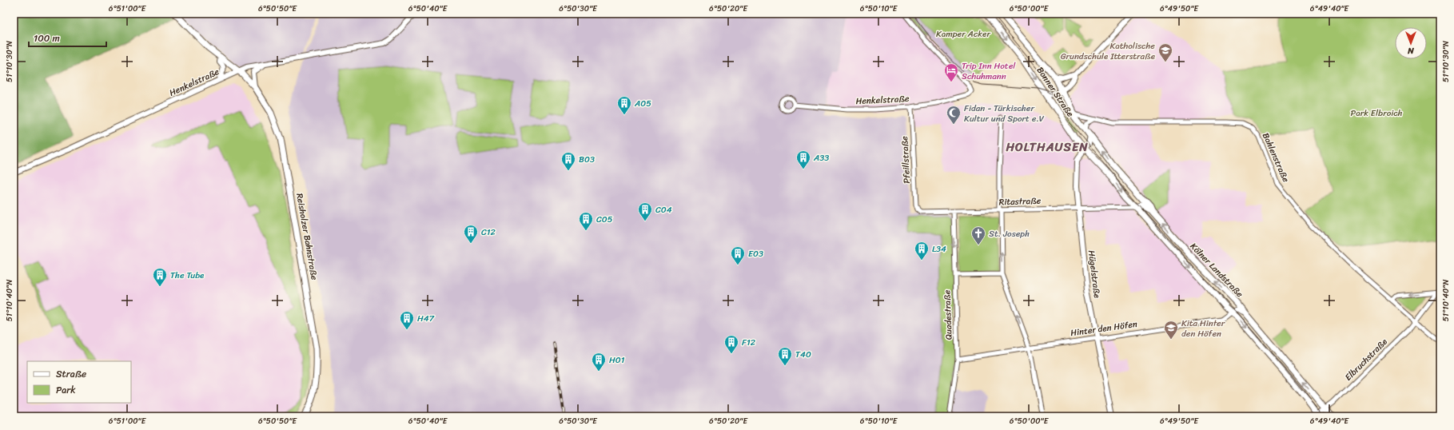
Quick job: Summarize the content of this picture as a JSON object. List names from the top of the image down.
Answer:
{
  "streets": {
    "main road": ["Bonner Straße", "Reisholzer Bahnstraße", "Kölner Landstraße"],
    "street": [
      "Henkelstraße",
      "Bahlenstraße",
      "Pfeillstraße",
      "Ritastraße",
      "Hügelstraße",
      "Quadestraße",
      "Hinter den Höfen",
      "Elbruchstraße"
    ]
  },
  "crossings": [
    ["Henkelstraße", "Pfeillstraße"],
    ["Henkelstraße", "Reisholzer Bahnstraße"],
    ["Bonner Straße", "Bahlenstraße"],
    ["Bonner Straße", "Kölner Landstraße"],
    ["Bonner Straße", "Hügelstraße"],
    ["Bahlenstraße", "Elbruchstraße"],
    ["Pfeillstraße", "Ritastraße"],
    ["Ritastraße", "Kölner Landstraße"],
    ["Ritastraße", "Hügelstraße"],
    ["Ritastraße", "Quadestraße"],
    ["Kölner Landstraße", "Hügelstraße"],
    ["Kölner Landstraße", "Hinter den Höfen"],
    ["Kölner Landstraße", "Elbruchstraße"],
    ["Hügelstraße", "Hinter den Höfen"],
    ["Quadestraße", "Hinter den Höfen"]
  ],
  "districts": ["HOLTHAUSEN"],
  "parks": ["Kamper Acker", "Park Elbroich"],
  "places": {
    "school or university": ["Katholische Grundschule Itterstraße", "Kita Hinter den Höfen"],
    "hotel": ["Trip Inn Hotel Schuhmann"],
    "building": [
      "A05",
      "A33",
      "B03",
      "C04",
      "C05",
      "C12",
      "L34",
      "E03",
      "The Tube",
      "H47",
      "F12",
      "T40",
      "H01"
    ],
    "mosque": ["Fidan - Türkischer Kultur und Sport e.V"],
    "church": ["St. Joseph"]
  },
  "legend": ["Straße", "Park"],
  "scale_bar": "100 m",
  "north": "bottom",
  "coordinates": [
    "6°51'00\"E",
    "6°50'50\"E",
    "6°50'40\"E",
    "6°50'30\"E",
    "6°50'20\"E",
    "6°50'10\"E",
    "6°50'00\"E",
    "6°49'50\"E",
    "6°49'40\"E",
    "51°10'30\"N",
    "51°10'40\"N"
  ]
}
